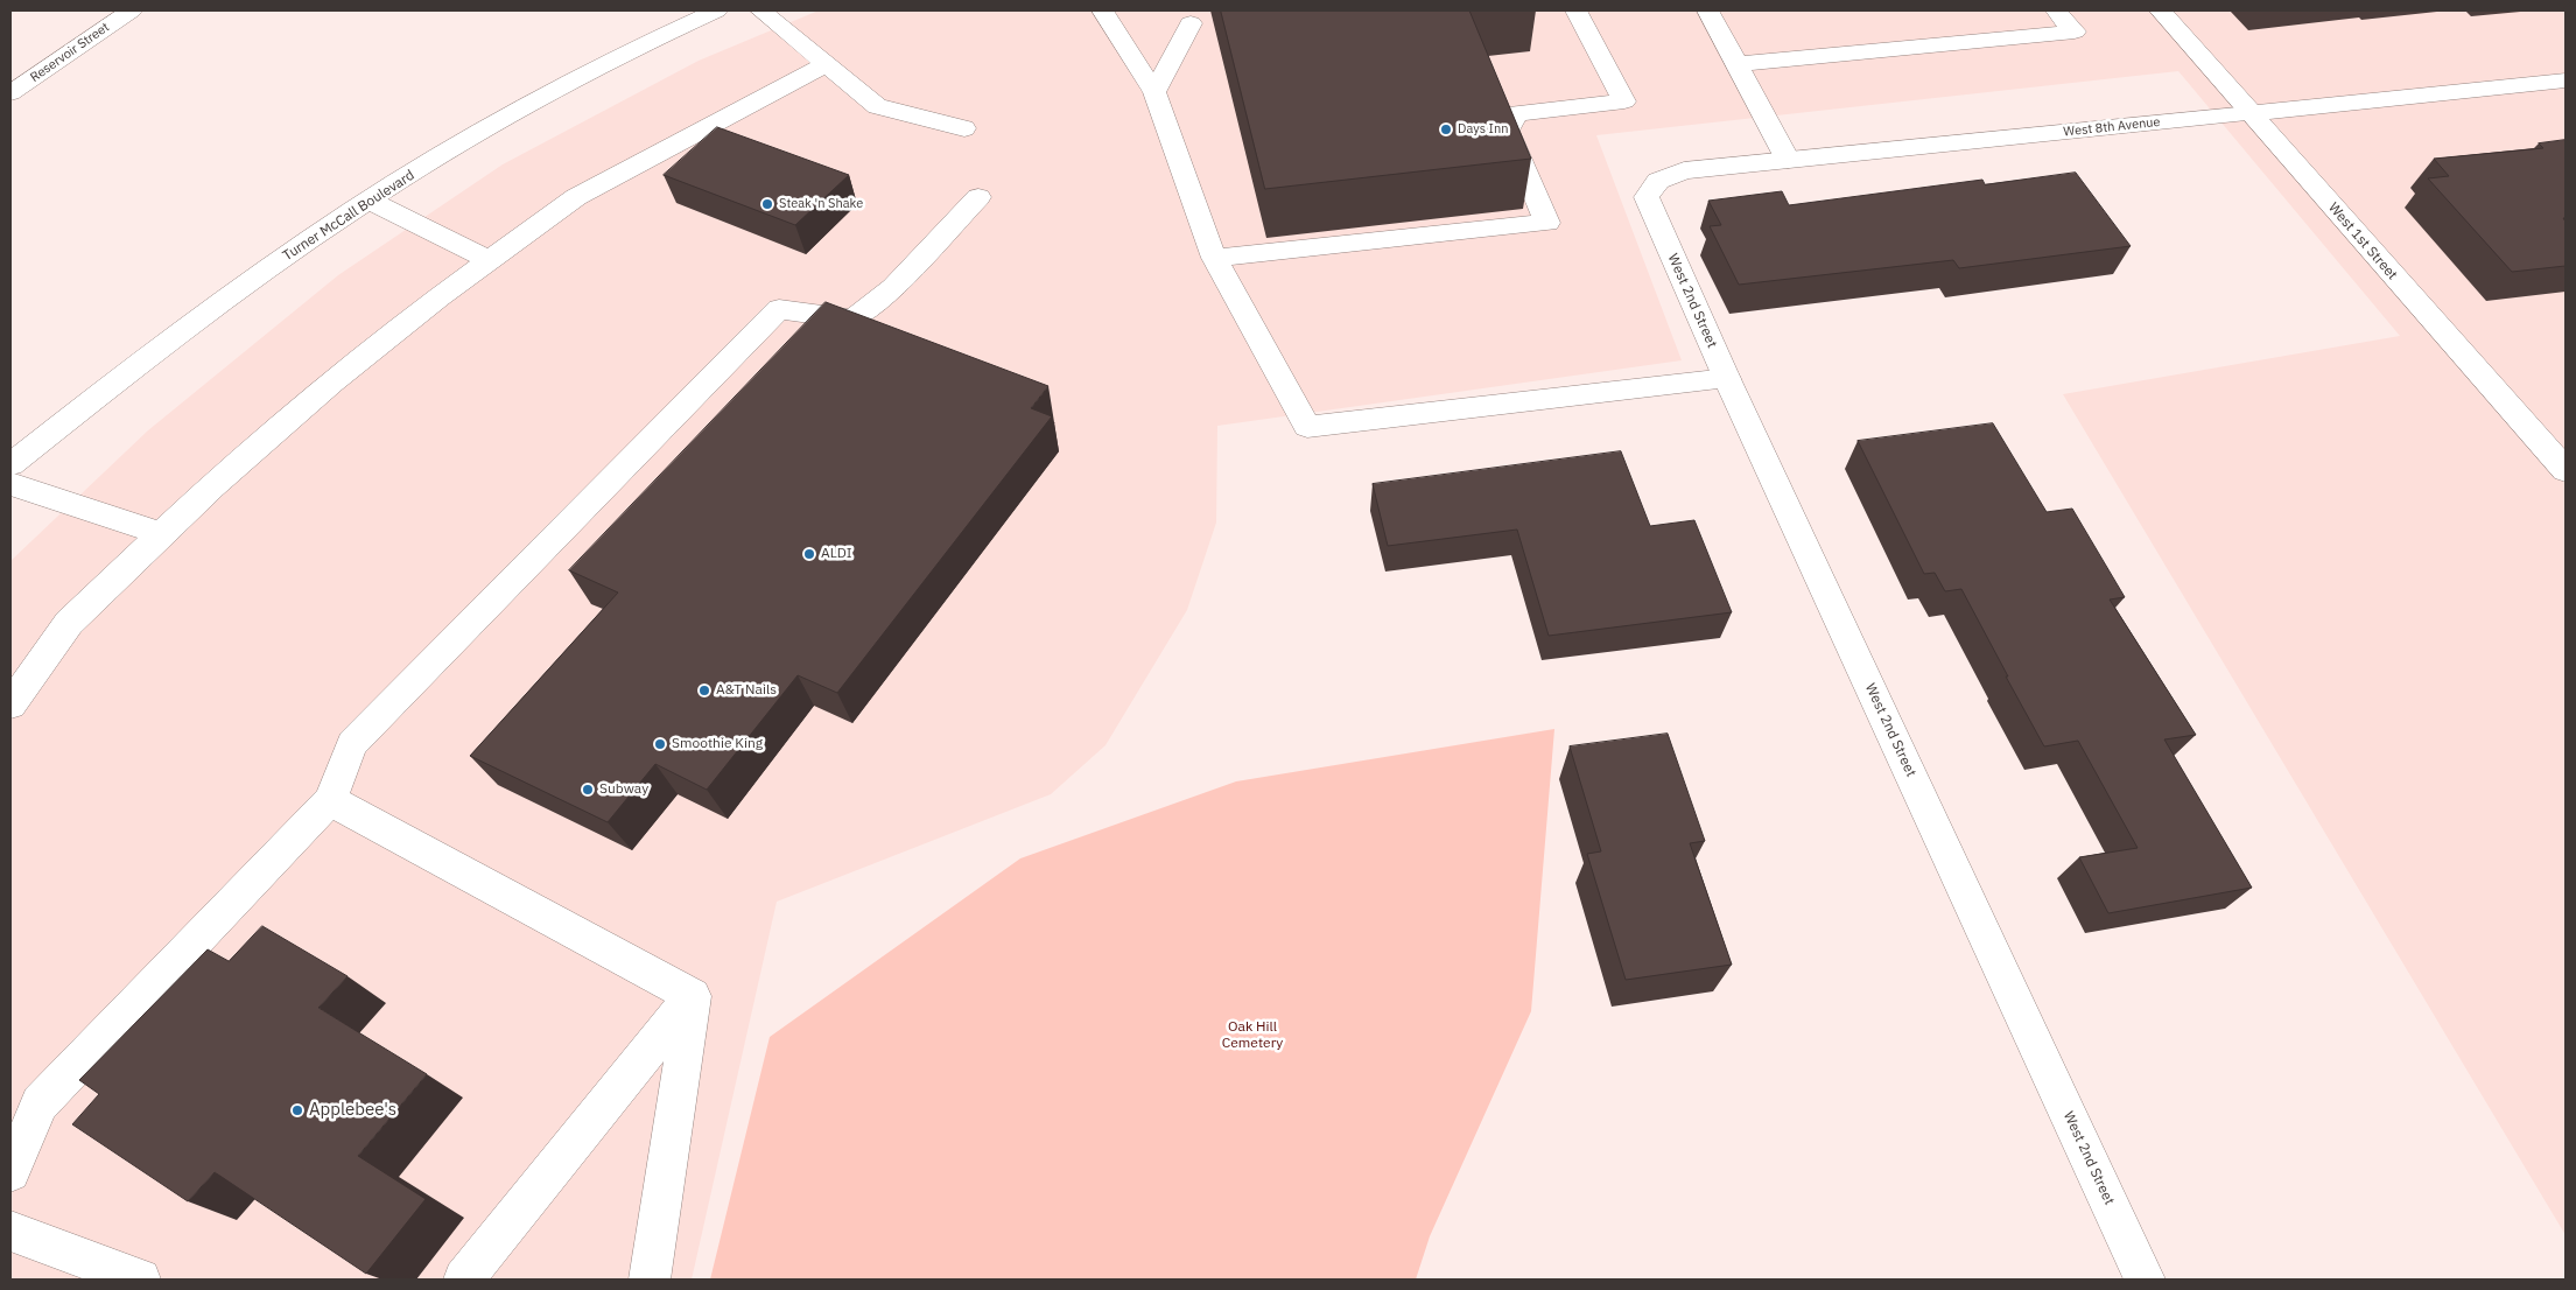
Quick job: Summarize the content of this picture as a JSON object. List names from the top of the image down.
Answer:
{
  "streets": {
    "street": [
      "Reservoir Street",
      "West 8th Avenue",
      "Turner McCall Boulevard",
      "West 1st Street",
      "West 2nd Street"
    ]
  },
  "crossings": [
    ["West 8th Avenue", "West 1st Street"],
    ["West 8th Avenue", "West 2nd Street"]
  ],
  "parks": ["Oak Hill Cemetery"],
  "places": [
    "Days Inn",
    "Steak 'n Shake",
    "ALDI",
    "A&T Nails",
    "Smoothie King",
    "Subway",
    "Applebee's"
  ]
}
